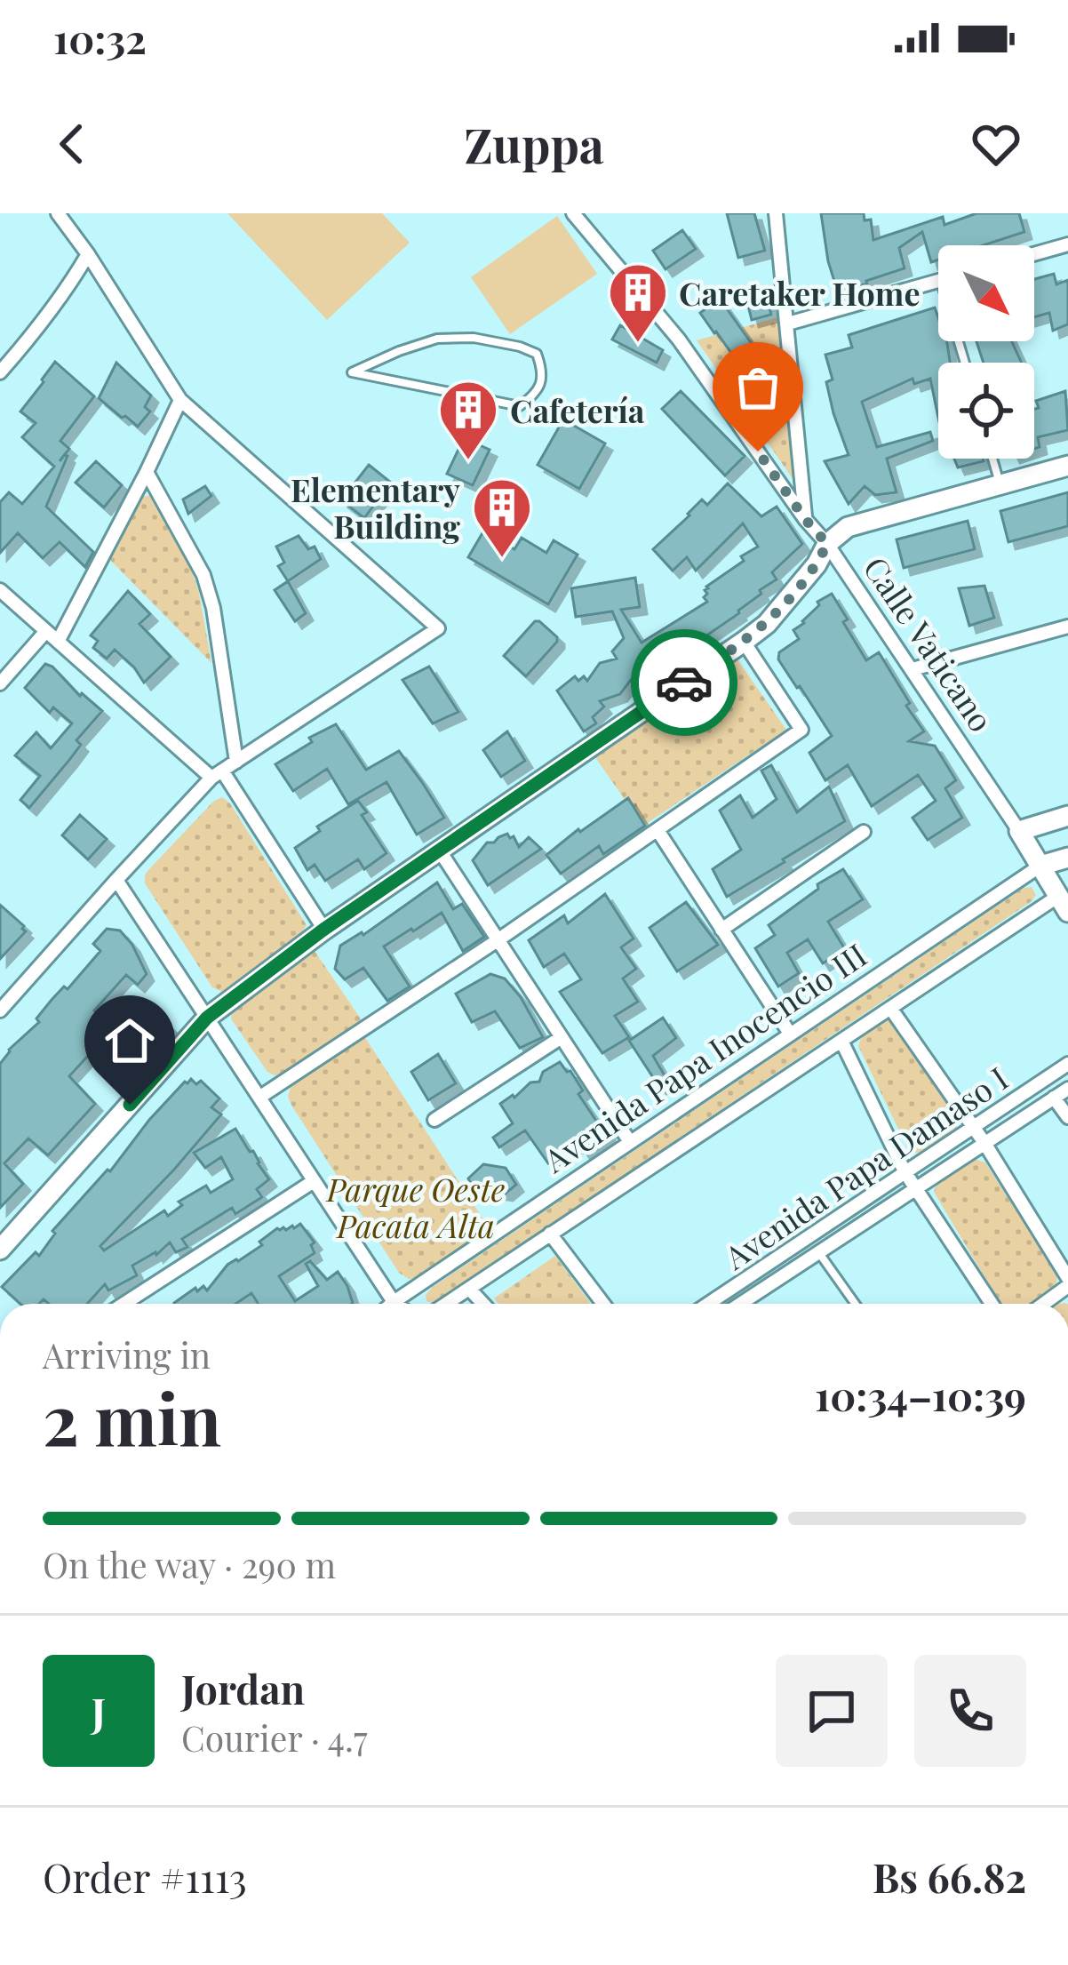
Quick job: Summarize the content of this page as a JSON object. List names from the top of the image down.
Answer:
{
  "streets": {
    "street": ["Calle Vaticano", "Avenida Papa Inocencio III", "Avenida Papa Damaso I"]
  },
  "crossings": [
    ["Calle Vaticano", "Avenida Papa Inocencio III"]
  ],
  "parks": ["Parque Oeste Pacata Alta"],
  "places": {
    "building": ["Caretaker Home", "Cafetería", "Elementary Building"]
  },
  "north": "bottom right",
  "page": {
    "status": "10:32",
    "header": "Zuppa",
    "heading": ["2 min", "Arriving in", "10:34–10:39"],
    "panel": [
      "Jordan",
      "Courier · 4.7",
      "Order #1113",
      "Bs 66.82"
    ],
    "bar": "On the way · 290 m",
    "round": "J"
  }
}
